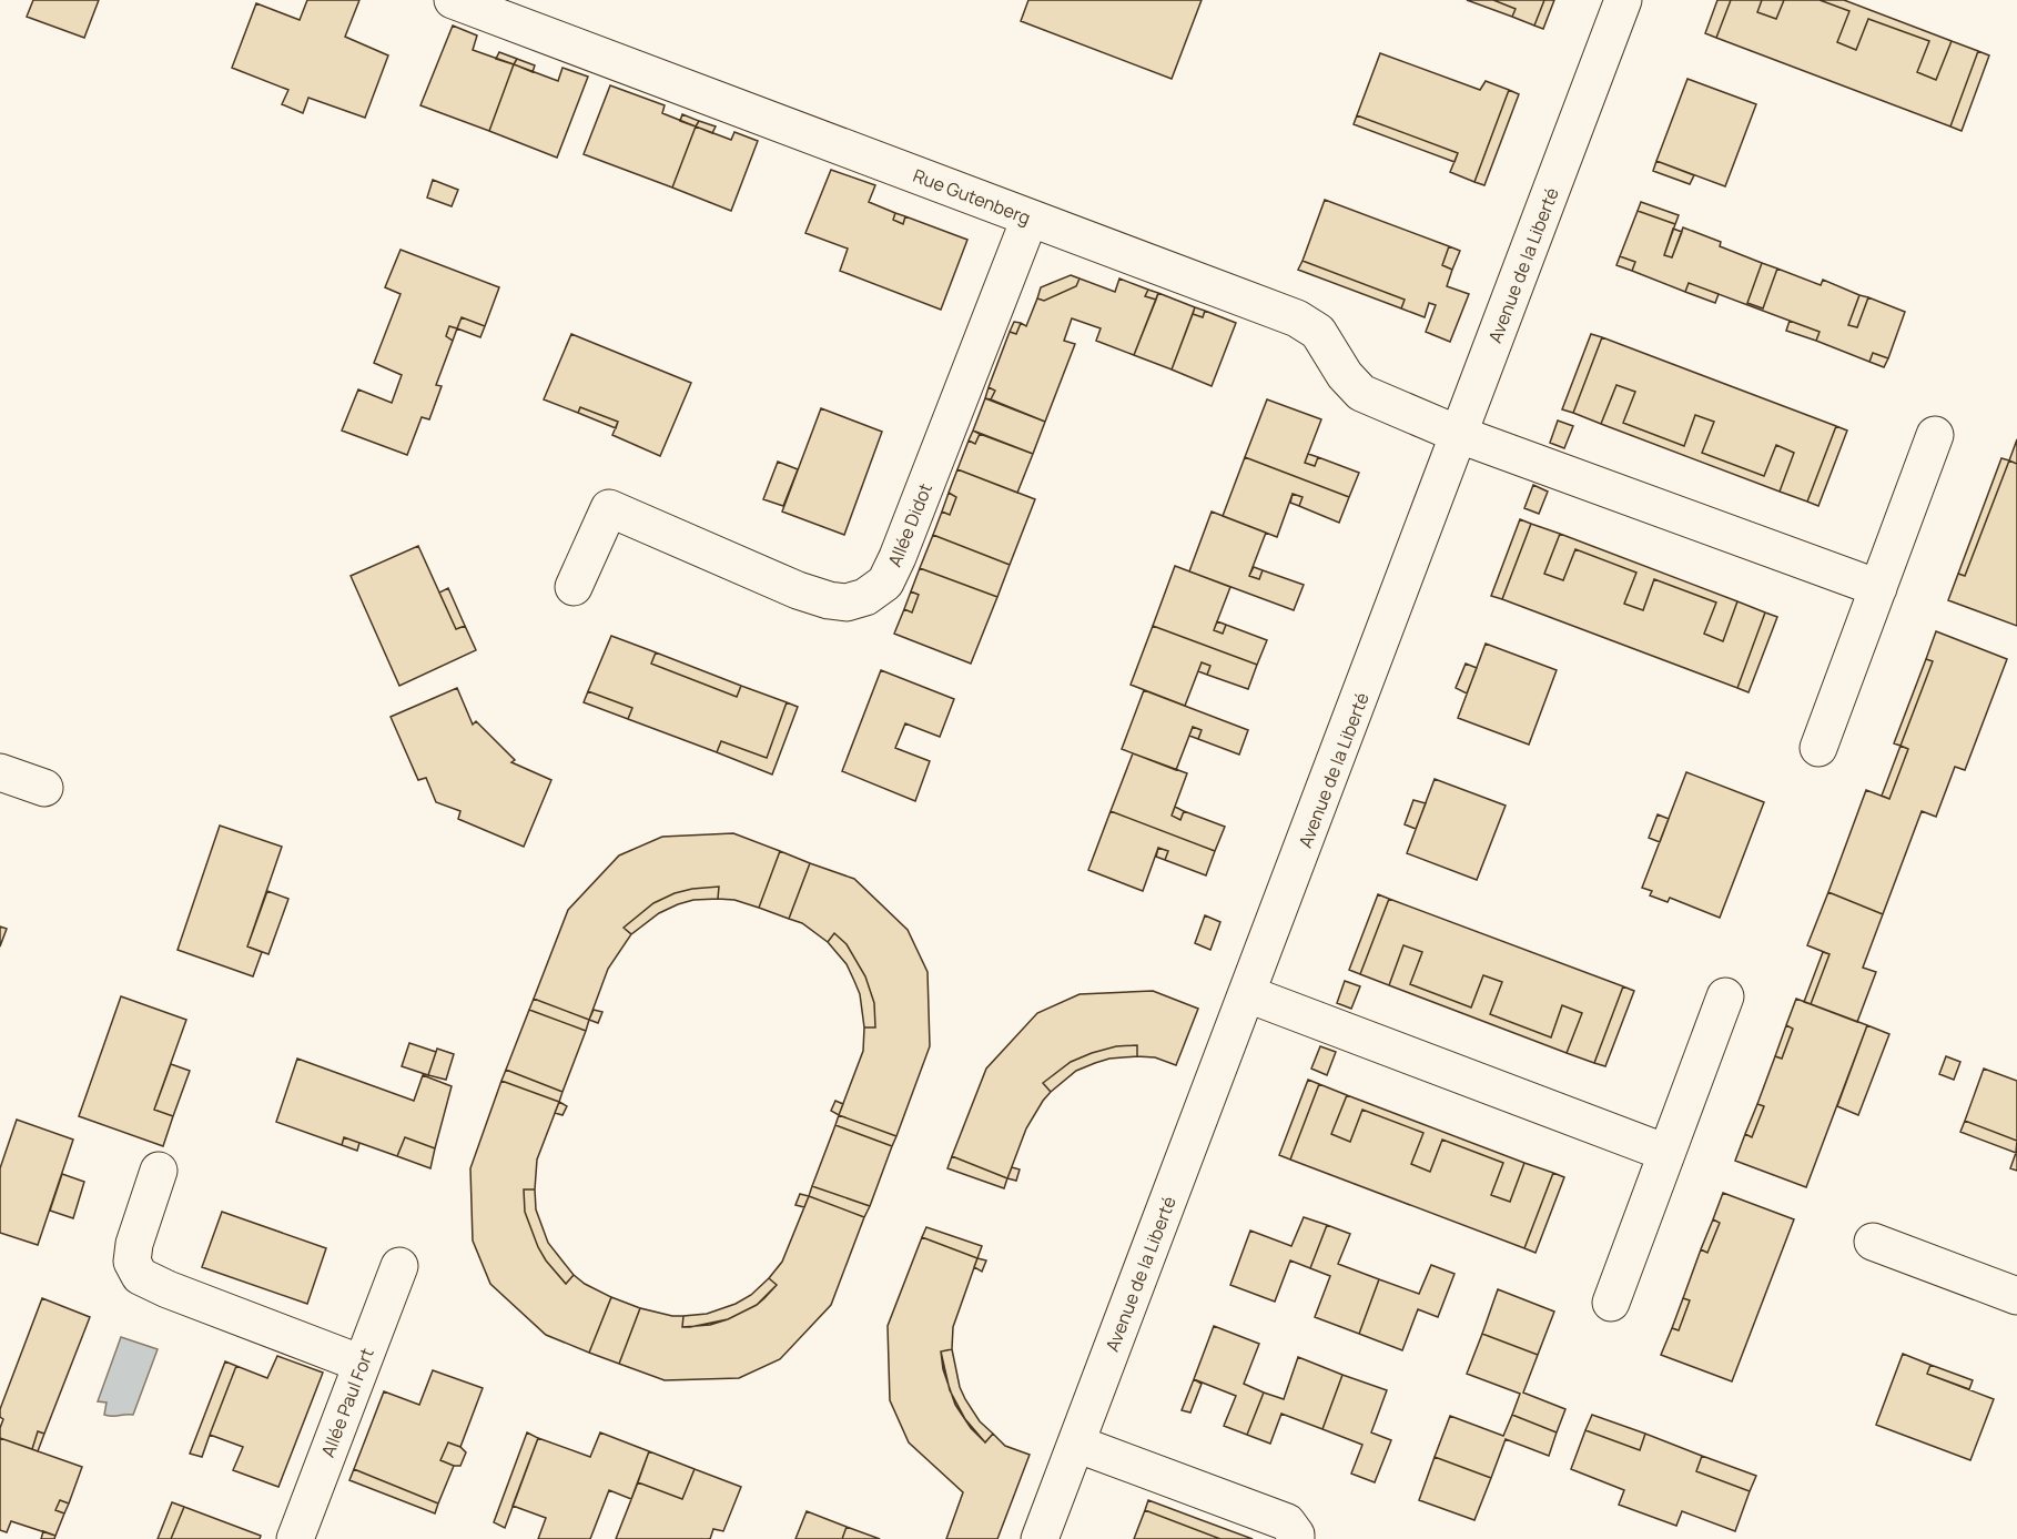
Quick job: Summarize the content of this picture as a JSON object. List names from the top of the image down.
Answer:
{
  "streets": {
    "street": [
      "Rue Gutenberg",
      "Avenue de la Liberté",
      "Allée Didot",
      "Allée Paul Fort"
    ]
  },
  "crossings": [
    ["Rue Gutenberg", "Avenue de la Liberté"],
    ["Rue Gutenberg", "Allée Didot"]
  ]
}
